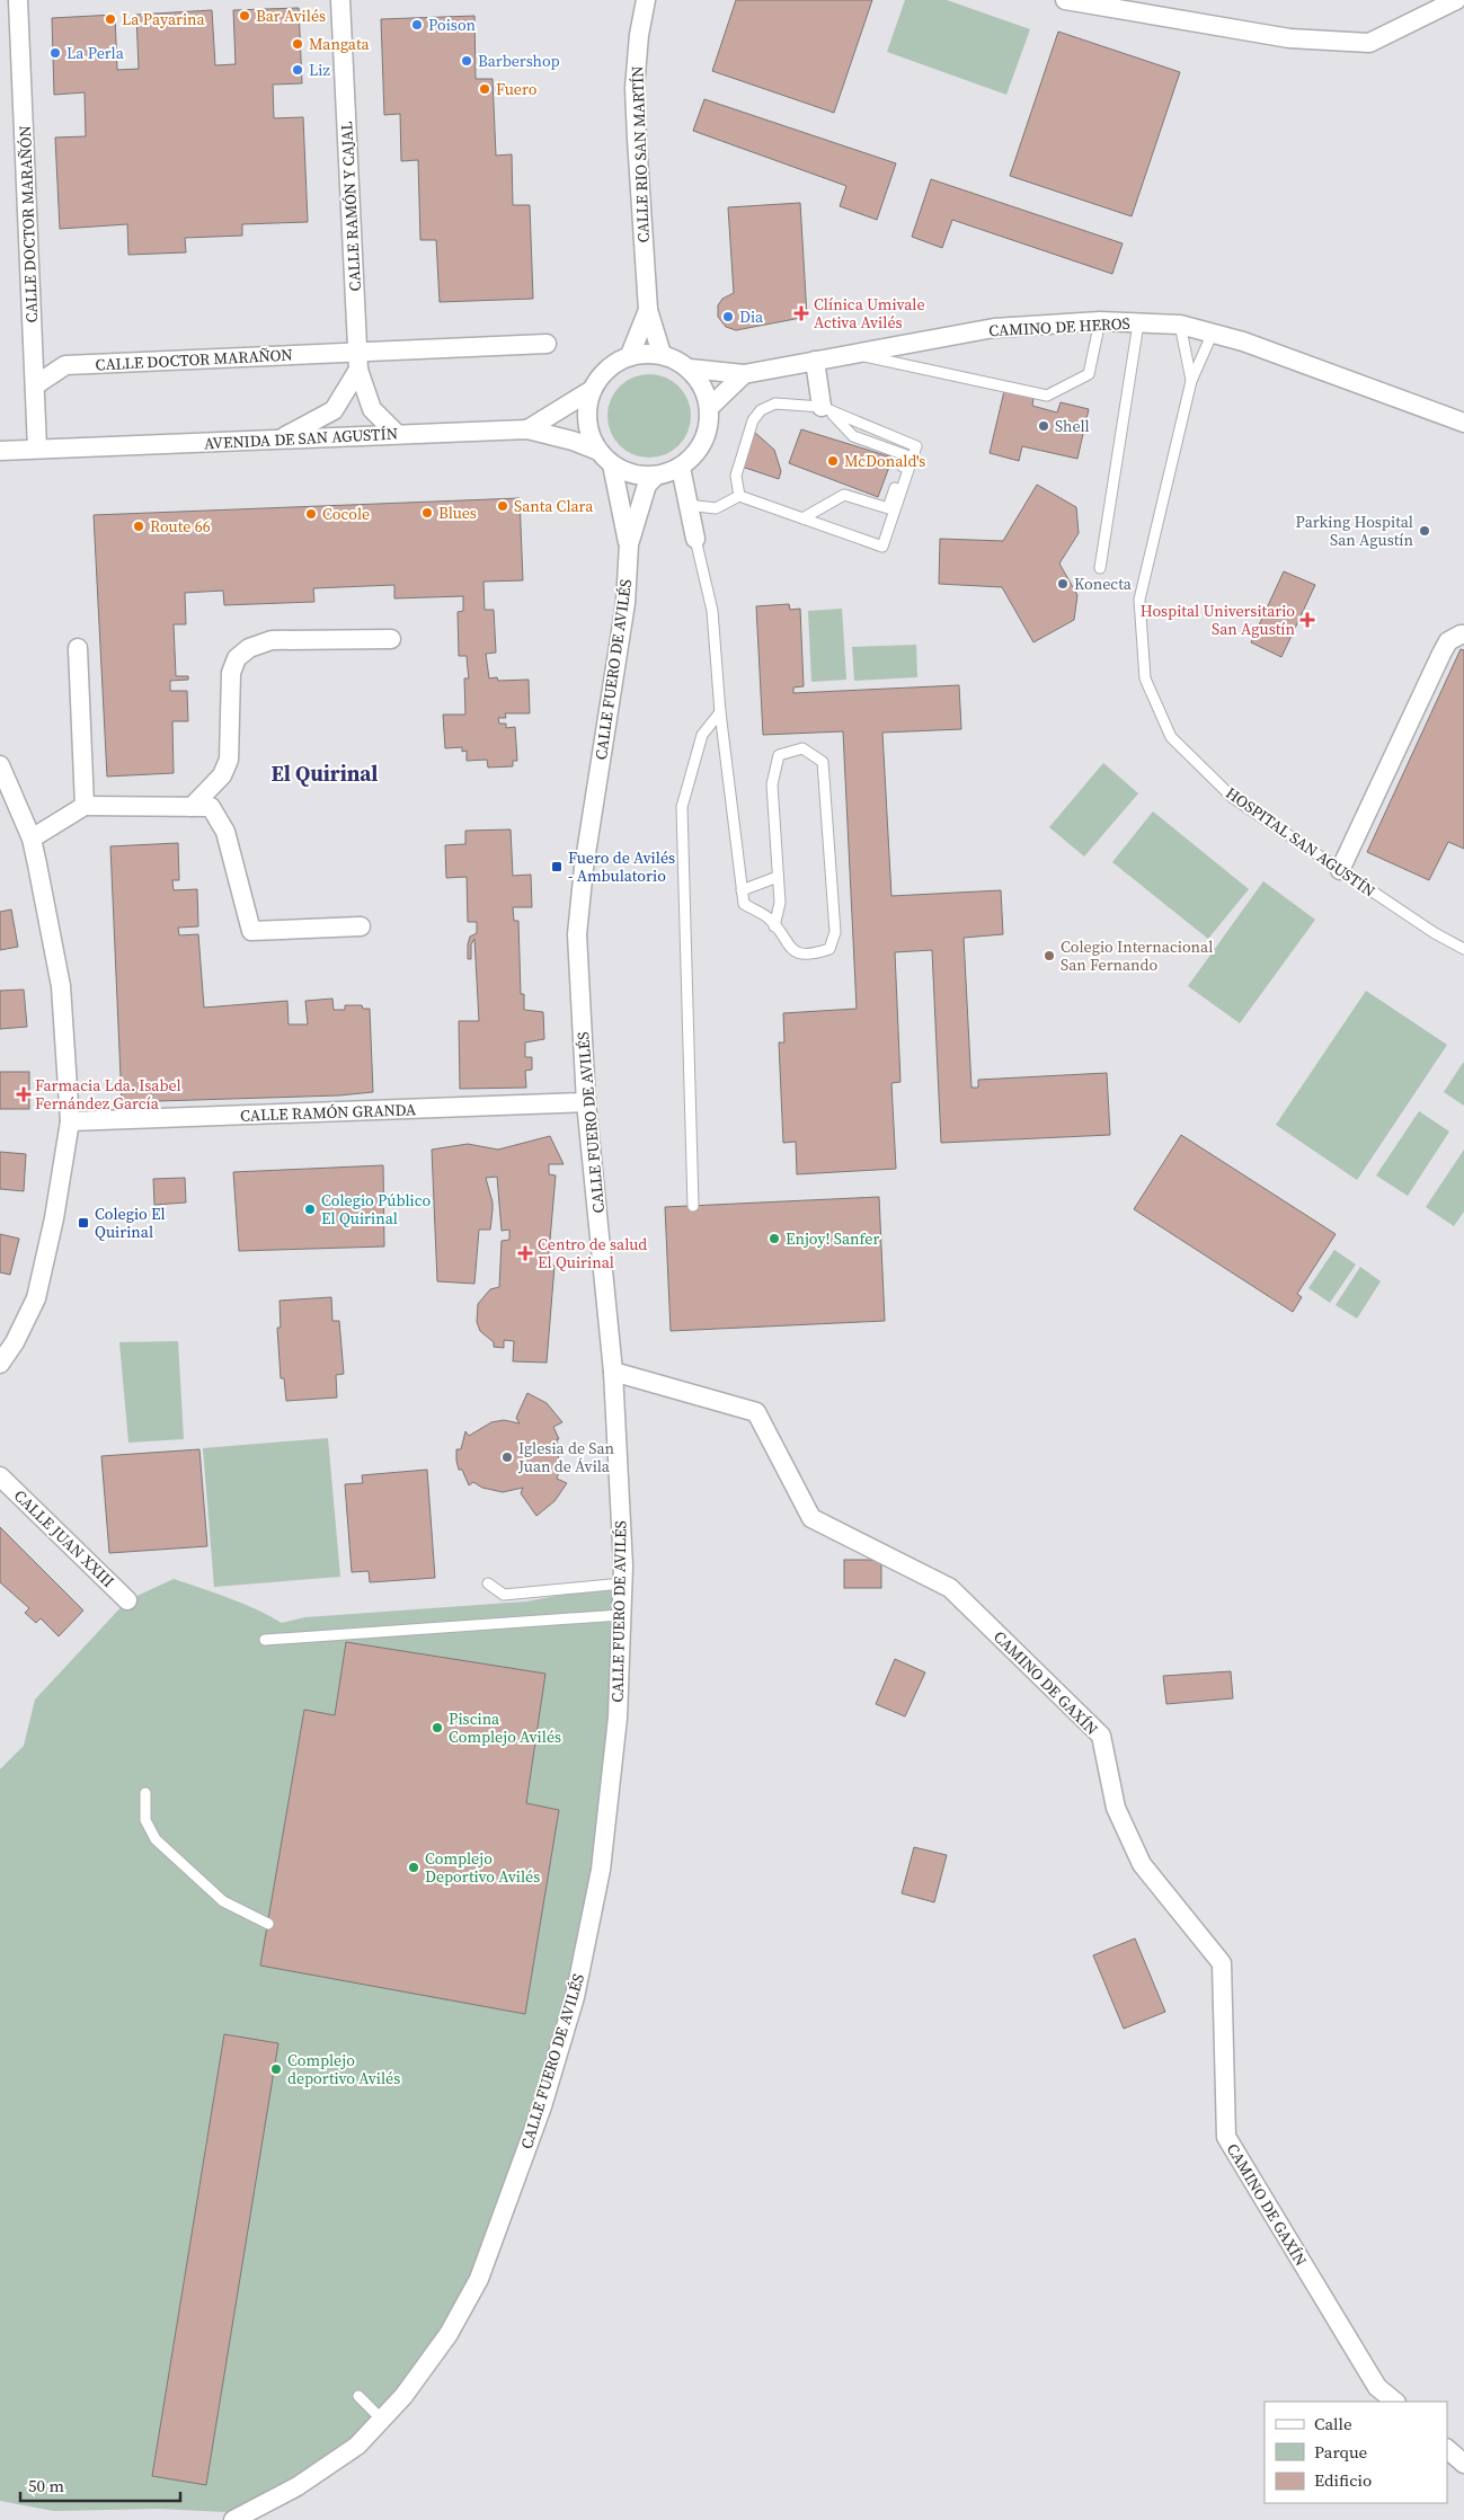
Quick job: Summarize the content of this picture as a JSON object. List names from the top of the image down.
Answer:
{
  "streets": {
    "street": [
      "CALLE RIO SAN MARTÍN",
      "CALLE RAMÓN Y CAJAL",
      "CALLE DOCTOR MARAÑÓN",
      "CAMINO DE HEROS",
      "CALLE DOCTOR MARAÑON",
      "AVENIDA DE SAN AGUSTÍN",
      "CALLE FUERO DE AVILÉS",
      "CALLE RAMÓN GRANDA",
      "CALLE JUAN XXIII",
      "CAMINO DE GAXÍN"
    ],
    "lane": ["HOSPITAL SAN AGUSTÍN"]
  },
  "crossings": [
    ["CALLE RAMÓN Y CAJAL", "CALLE DOCTOR MARAÑON"],
    ["CALLE RAMÓN Y CAJAL", "AVENIDA DE SAN AGUSTÍN"],
    ["CALLE DOCTOR MARAÑÓN", "CALLE DOCTOR MARAÑON"],
    ["CALLE DOCTOR MARAÑÓN", "AVENIDA DE SAN AGUSTÍN"],
    ["CAMINO DE HEROS", "AVENIDA DE SAN AGUSTÍN"],
    ["CAMINO DE HEROS", "CALLE FUERO DE AVILÉS"],
    ["CAMINO DE HEROS", "HOSPITAL SAN AGUSTÍN"],
    ["AVENIDA DE SAN AGUSTÍN", "CALLE FUERO DE AVILÉS"],
    ["CALLE FUERO DE AVILÉS", "CALLE RAMÓN GRANDA"],
    ["CALLE FUERO DE AVILÉS", "CAMINO DE GAXÍN"]
  ],
  "districts": ["El Quirinal"],
  "places": {
    "other": [
      "Bar Avilés",
      "La Payarina",
      "Poison",
      "Mangata",
      "La Perla",
      "Barbershop",
      "Liz",
      "Fuero",
      "Dia",
      "Shell",
      "McDonald's",
      "Santa Clara",
      "Blues",
      "Cocole",
      "Route 66",
      "Parking Hospital San Agustín",
      "Konecta",
      "Colegio Internacional San Fernando",
      "Colegio Público El Quirinal",
      "Enjoy! Sanfer",
      "Iglesia de San Juan de Ávila",
      "Piscina Complejo Avilés",
      "Complejo Deportivo Avilés",
      "Complejo deportivo Avilés"
    ],
    "health": [
      "Clínica Umivale Activa Avilés",
      "Hospital Universitario San Agustín",
      "Farmacia Lda. Isabel Fernández García",
      "Centro de salud El Quirinal"
    ],
    "transit": ["Fuero de Avilés - Ambulatorio", "Colegio El Quirinal"]
  },
  "legend": ["Calle", "Parque", "Edificio"],
  "scale_bar": "50 m"
}
